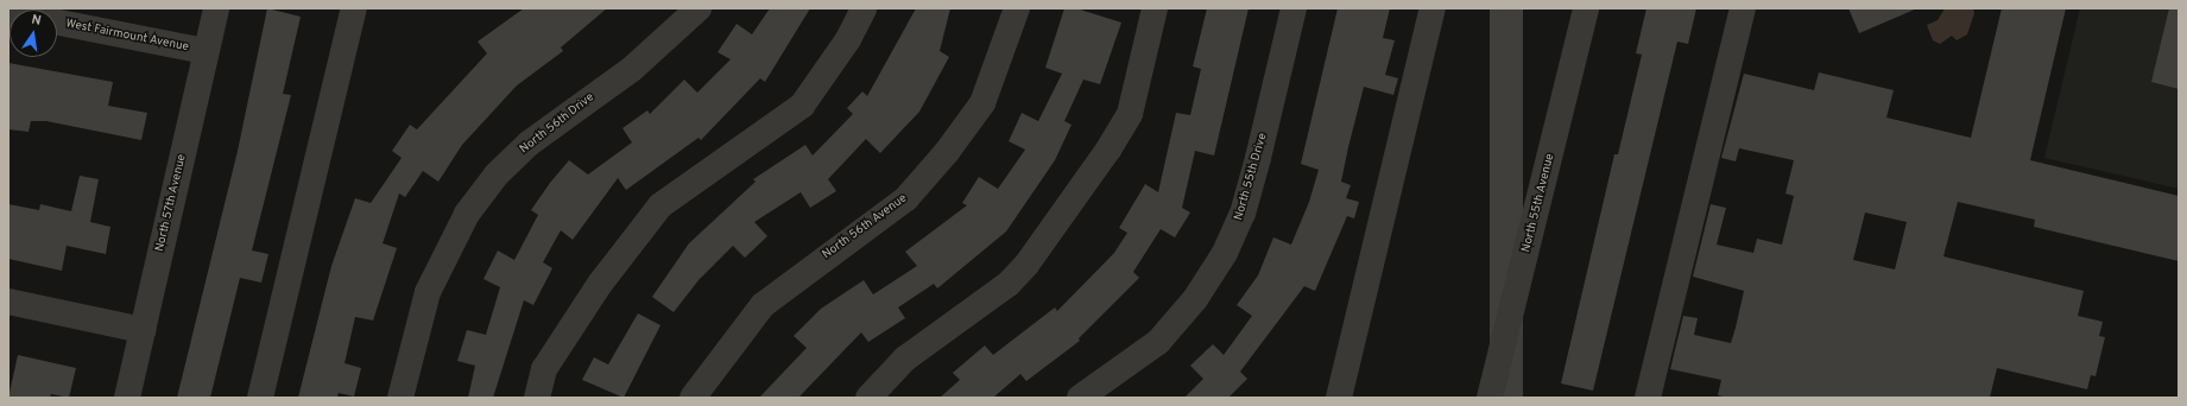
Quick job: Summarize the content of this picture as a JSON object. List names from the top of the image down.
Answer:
{
  "streets": {
    "street": [
      "West Fairmount Avenue",
      "North 56th Drive",
      "North 55th Drive",
      "North 57th Avenue",
      "North 55th Avenue",
      "North 56th Avenue"
    ]
  },
  "crossings": [
    ["West Fairmount Avenue", "North 57th Avenue"]
  ],
  "north": "top"
}
